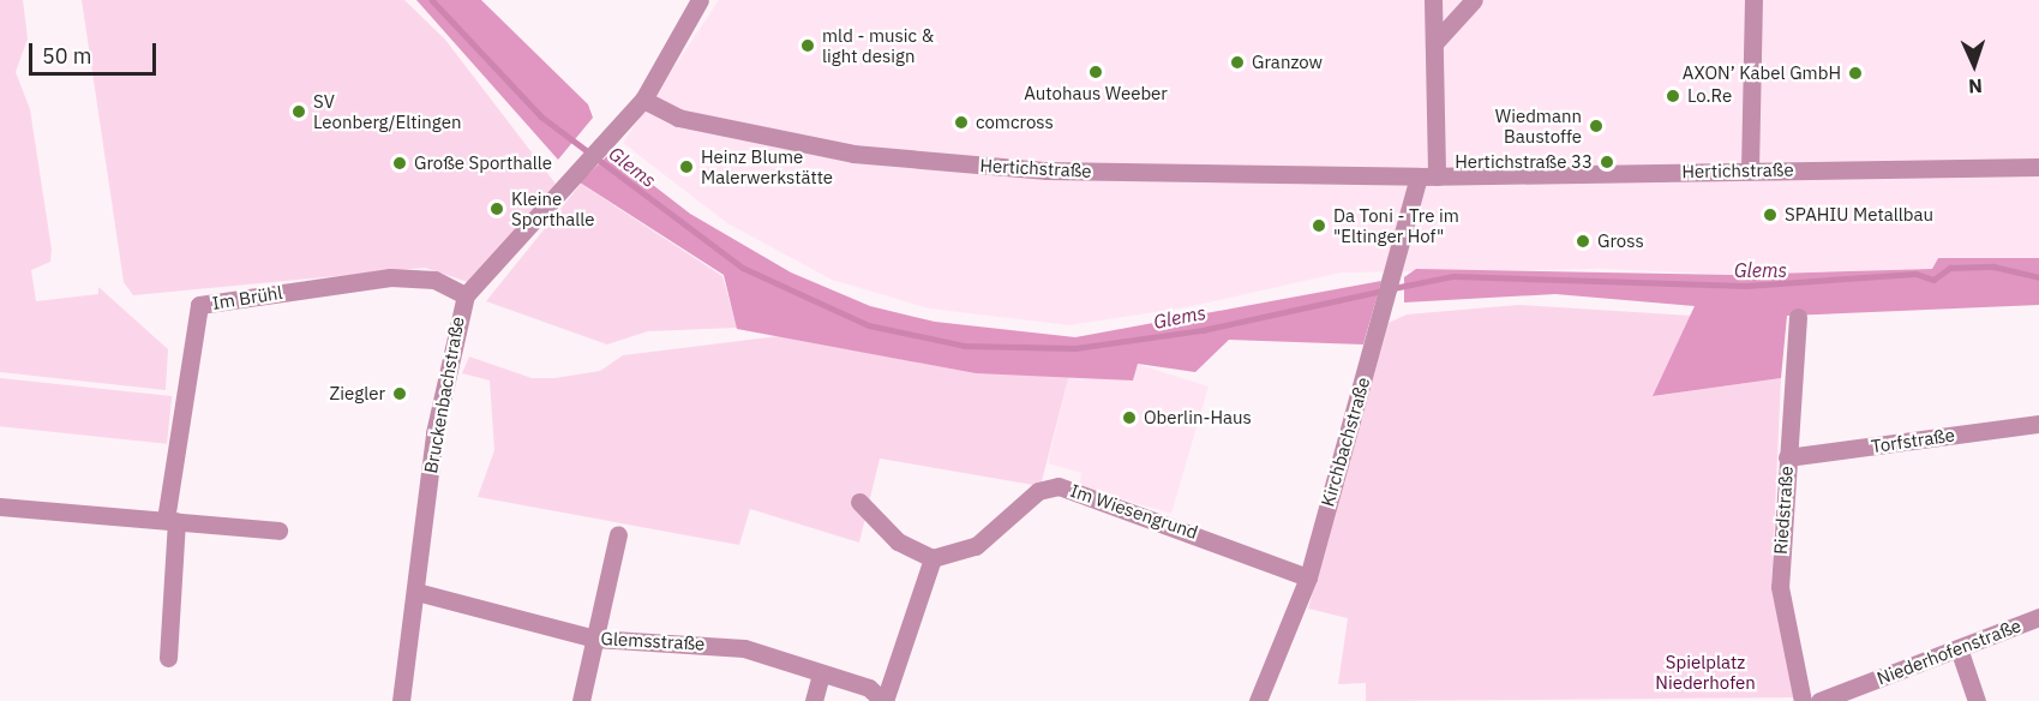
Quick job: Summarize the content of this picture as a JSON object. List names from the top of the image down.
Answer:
{
  "streets": {
    "street": [
      "Hertichstraße",
      "Im Brühl",
      "Bruckenbachstraße",
      "Torfstraße",
      "Kirchbachstraße",
      "Riedstraße",
      "Im Wiesengrund",
      "Glemsstraße",
      "Niederhofenstraße"
    ]
  },
  "crossings": [
    ["Hertichstraße", "Bruckenbachstraße"],
    ["Hertichstraße", "Kirchbachstraße"],
    ["Im Brühl", "Bruckenbachstraße"],
    ["Bruckenbachstraße", "Glemsstraße"],
    ["Torfstraße", "Riedstraße"],
    ["Kirchbachstraße", "Im Wiesengrund"]
  ],
  "water": ["Glems"],
  "parks": ["Spielplatz Niederhofen"],
  "places": [
    "mld - music & light design",
    "Granzow",
    "Autohaus Weeber",
    "AXON’ Kabel GmbH",
    "Lo.Re",
    "SV Leonberg/Eltingen",
    "comcross",
    "Wiedmann Baustoffe",
    "Hertichstraße 33",
    "Große Sporthalle",
    "Heinz Blume Malerwerkstätte",
    "Kleine Sporthalle",
    "SPAHIU Metallbau",
    "Da Toni - Tre im \"Eltinger Hof\"",
    "Gross",
    "Ziegler",
    "Oberlin-Haus"
  ],
  "scale_bar": "50 m",
  "north": "bottom"
}
